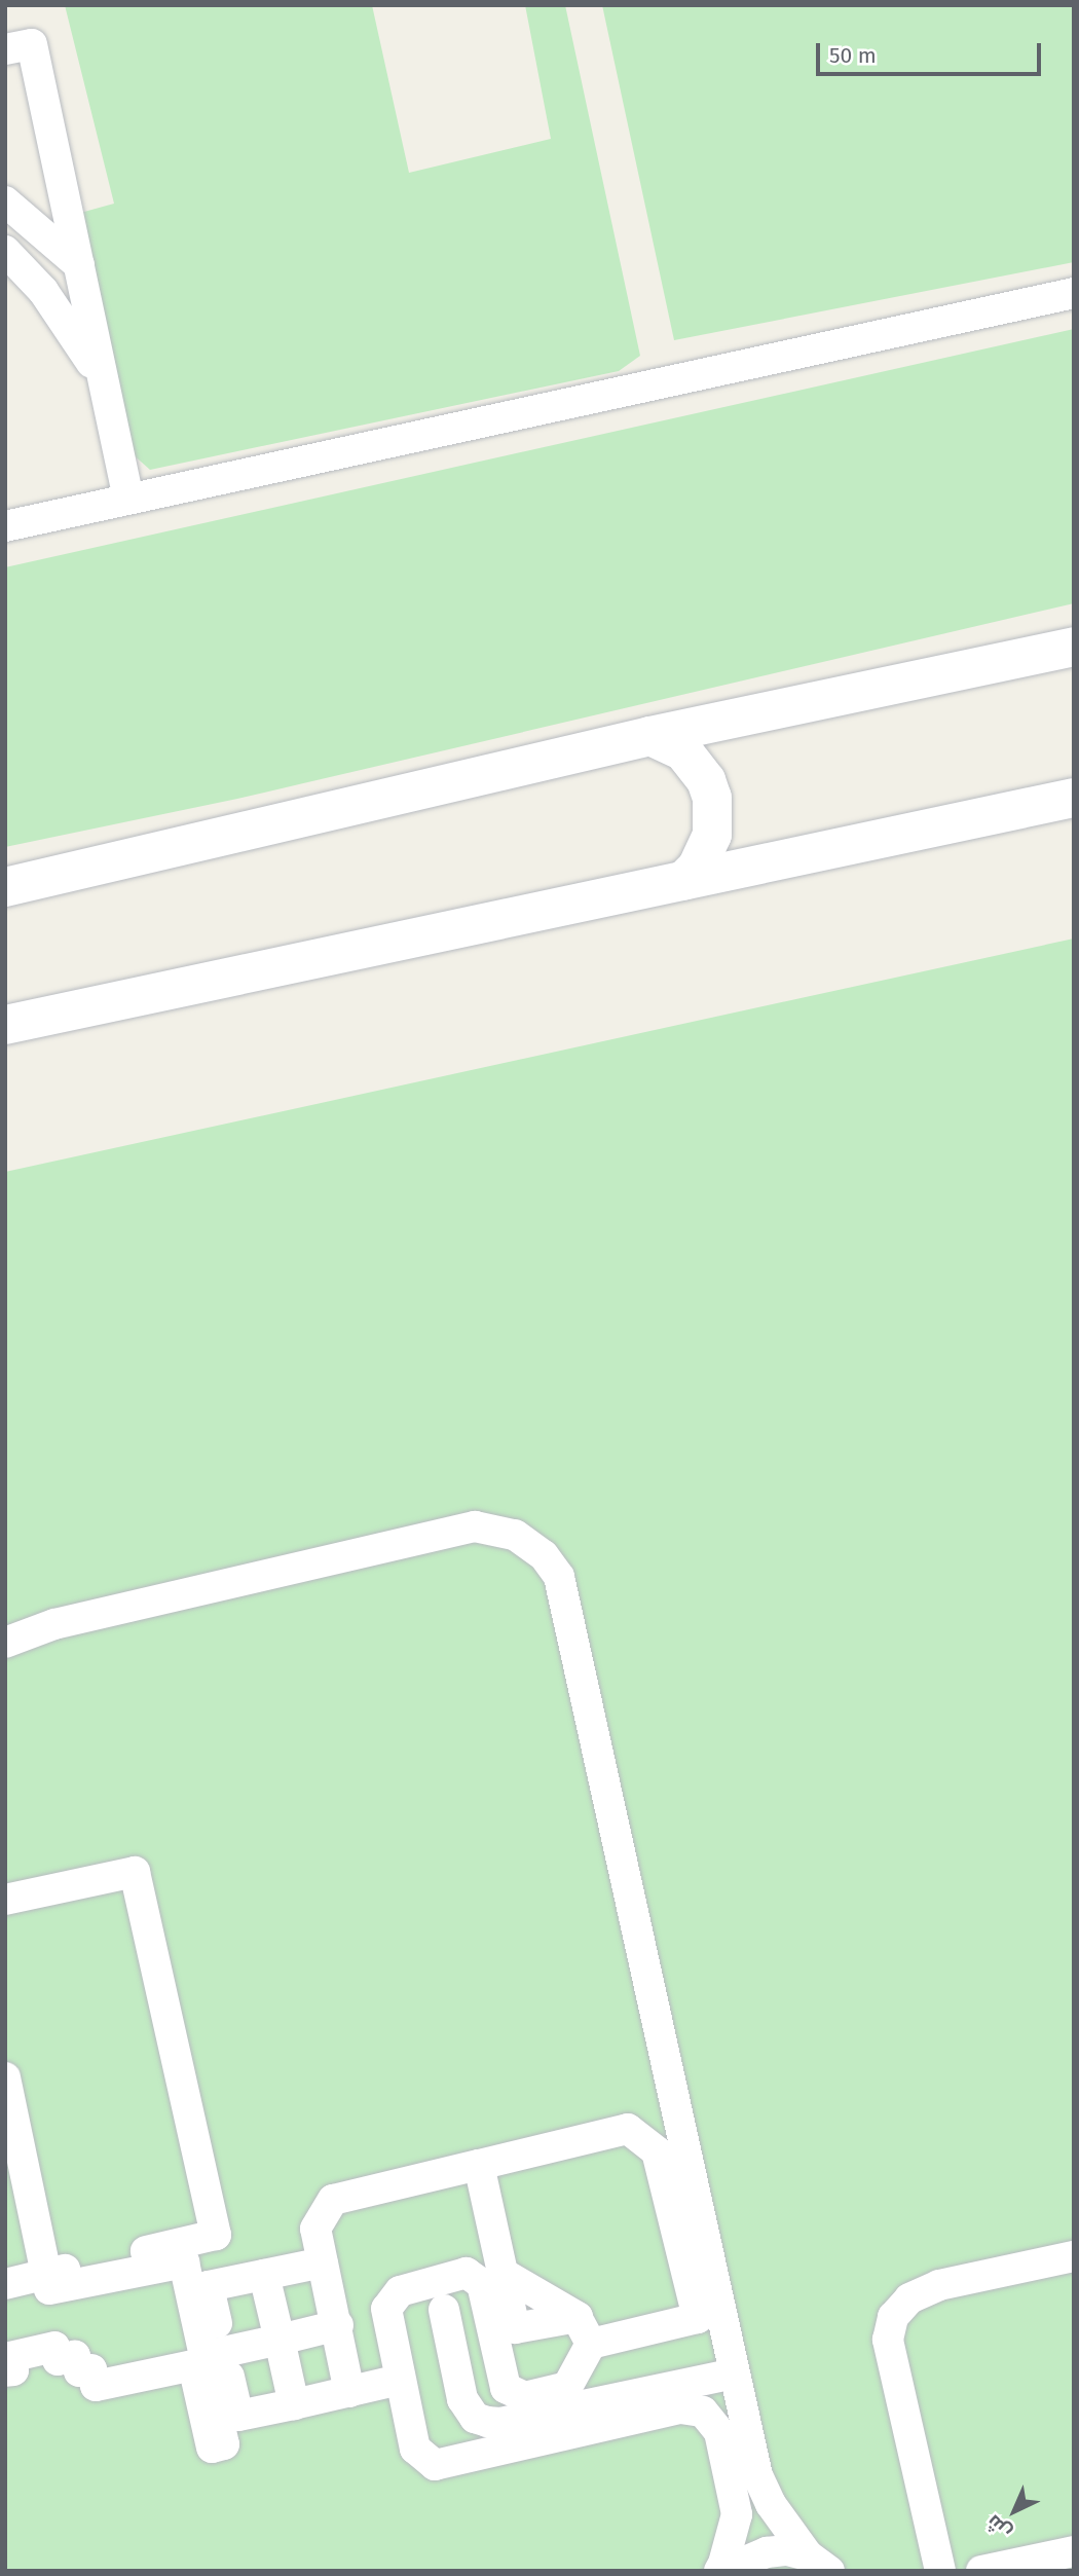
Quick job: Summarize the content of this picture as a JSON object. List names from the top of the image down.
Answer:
{
  "scale_bar": "50 m",
  "north": "bottom left"
}
